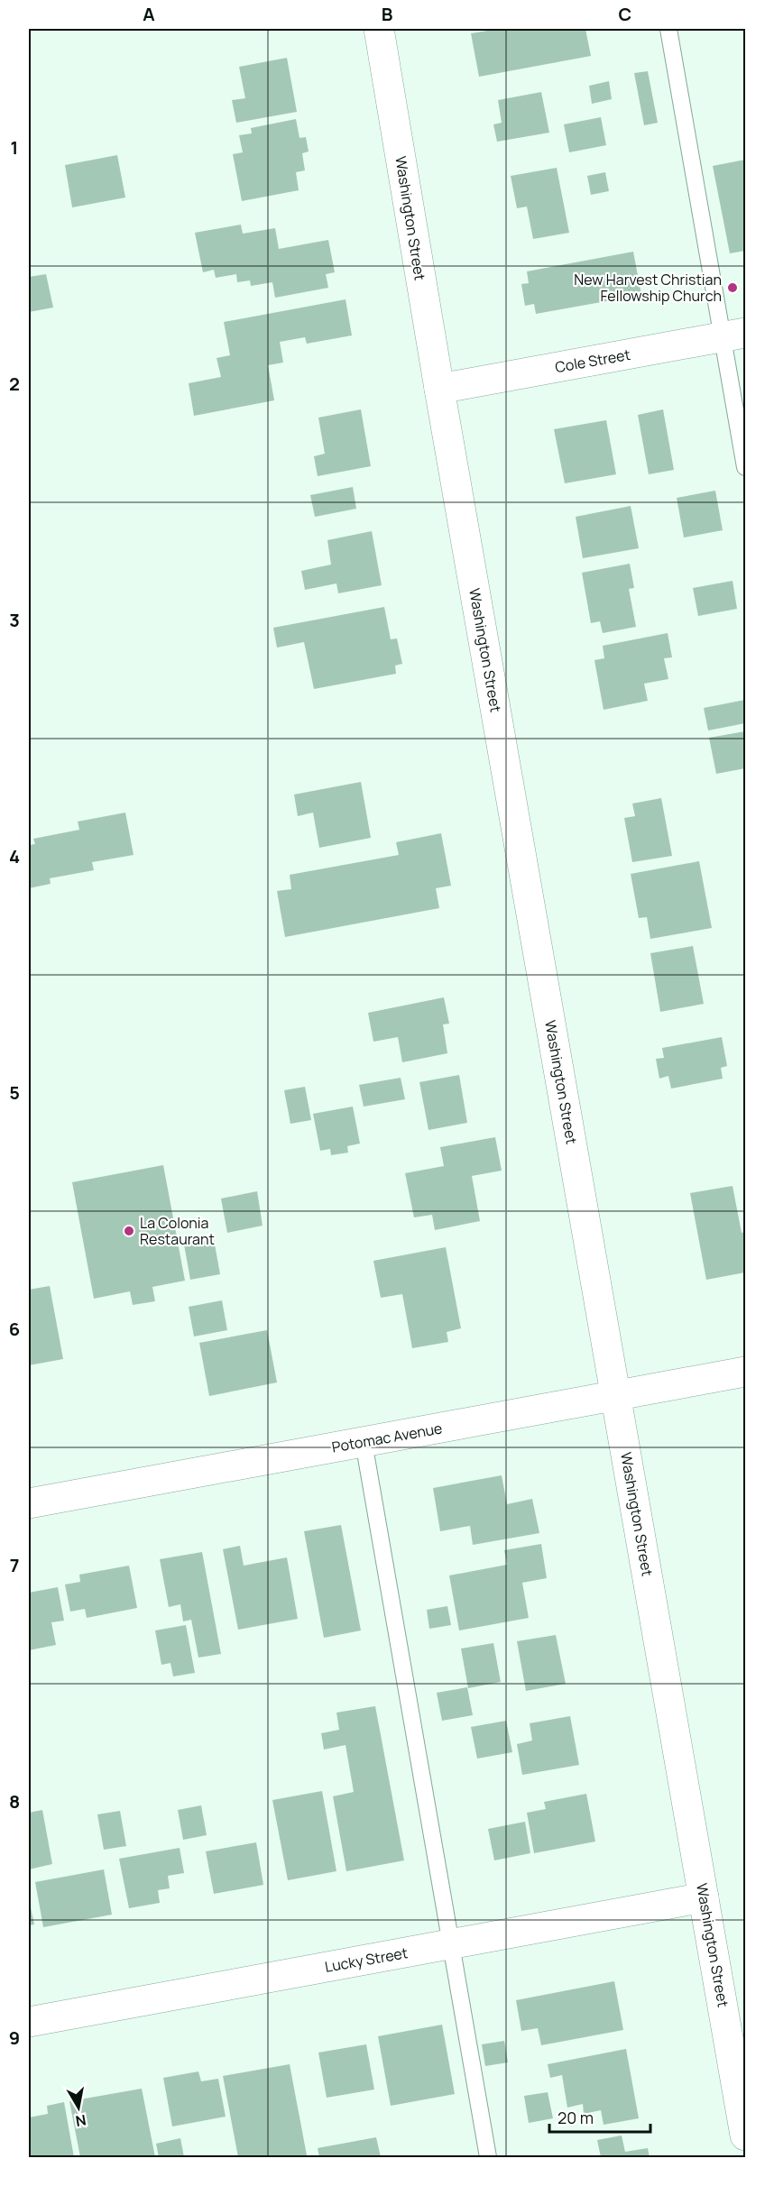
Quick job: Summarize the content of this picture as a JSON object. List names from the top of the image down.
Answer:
{
  "streets": {
    "street": [
      "Washington Street",
      "Cole Street",
      "Potomac Avenue",
      "Lucky Street"
    ]
  },
  "crossings": [
    ["Washington Street", "Cole Street"],
    ["Washington Street", "Potomac Avenue"],
    ["Washington Street", "Lucky Street"]
  ],
  "places": ["New Harvest Christian Fellowship Church", "La Colonia Restaurant"],
  "scale_bar": "20 m",
  "north": "bottom",
  "grid": {
    "columns": ["A", "B", "C"],
    "rows": [
      "1",
      "2",
      "3",
      "4",
      "5",
      "6",
      "7",
      "8",
      "9"
    ]
  }
}
